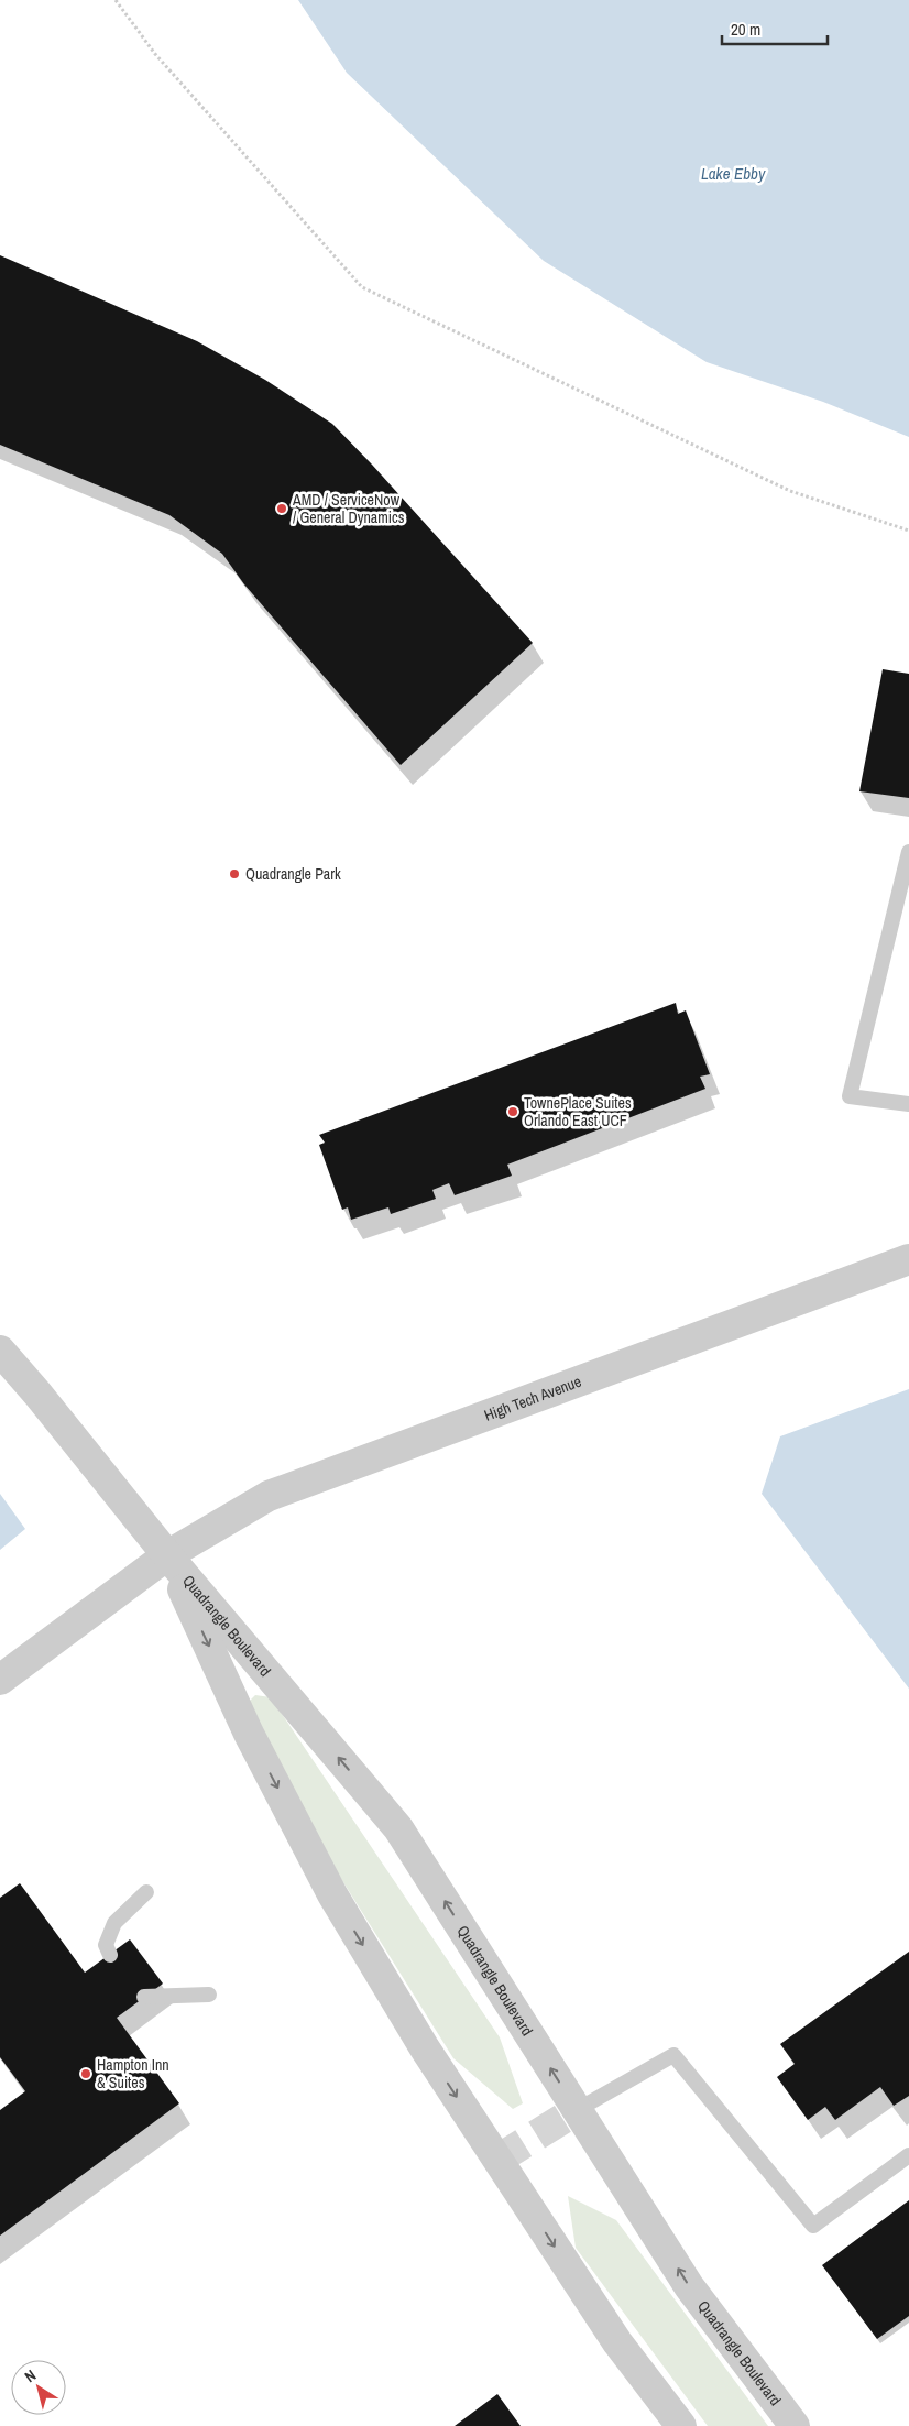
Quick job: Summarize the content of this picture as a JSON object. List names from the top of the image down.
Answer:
{
  "streets": {
    "street": ["High Tech Avenue", "Quadrangle Boulevard"]
  },
  "crossings": [
    ["High Tech Avenue", "Quadrangle Boulevard"]
  ],
  "water": ["Lake Ebby"],
  "places": [
    "AMD / ServiceNow / General Dynamics",
    "Quadrangle Park",
    "TownePlace Suites Orlando East UCF",
    "Hampton Inn & Suites"
  ],
  "scale_bar": "20 m",
  "north": "top left"
}
